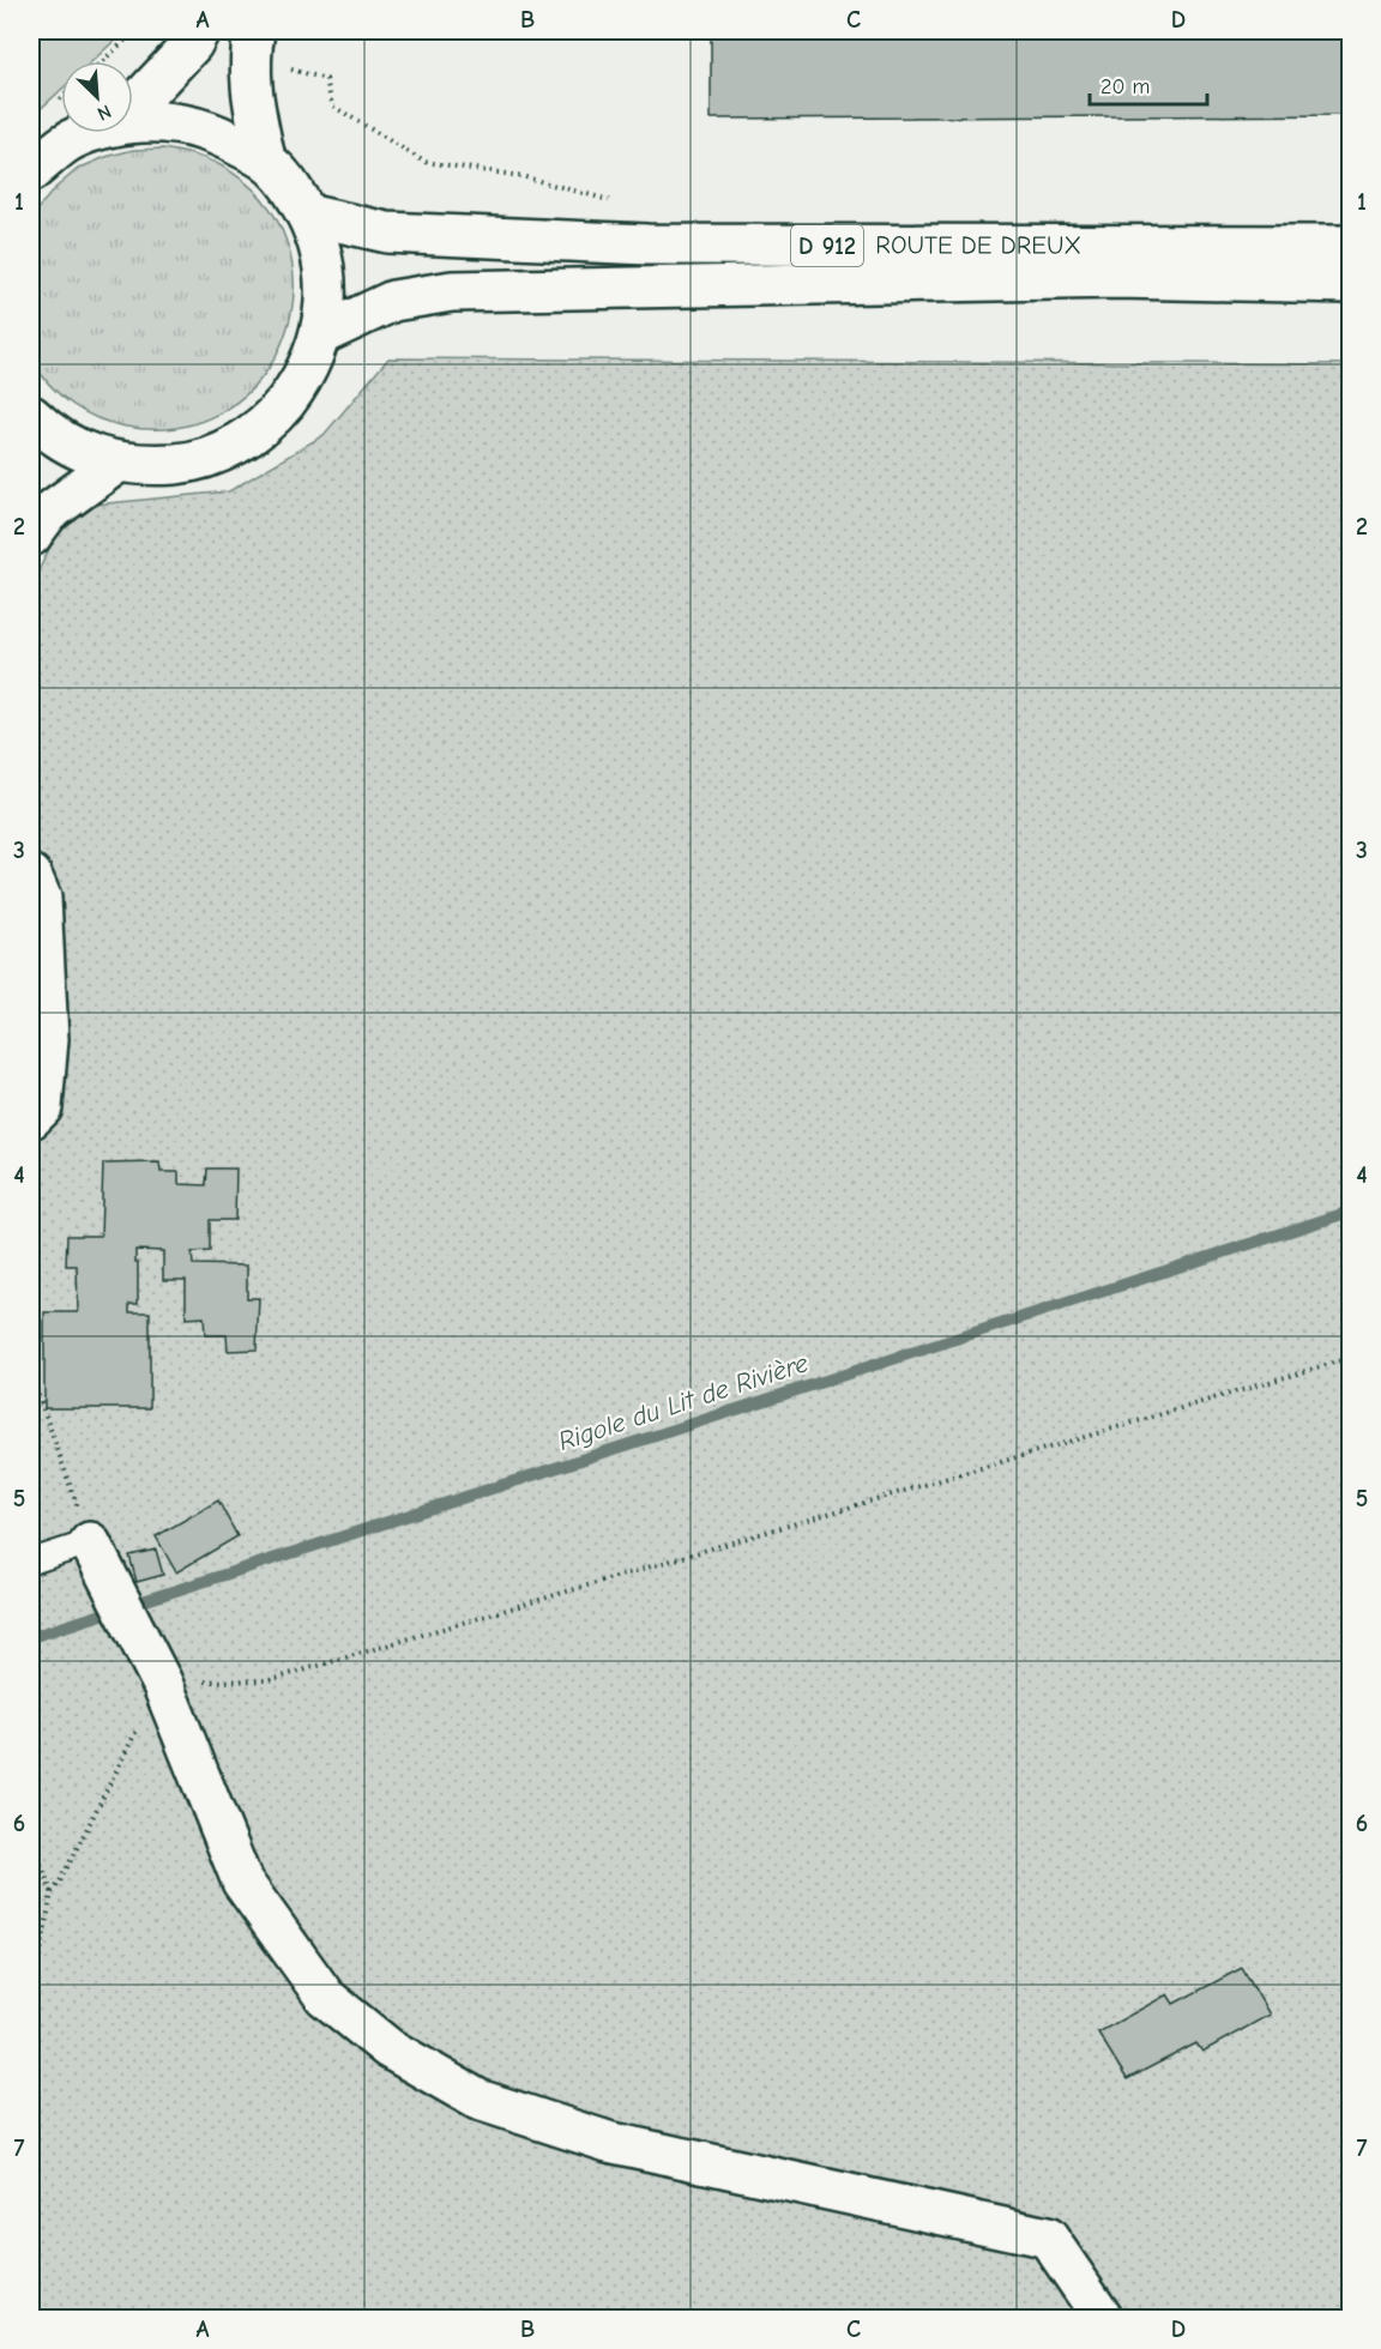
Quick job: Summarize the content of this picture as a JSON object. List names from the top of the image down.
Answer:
{
  "streets": {
    "main road": ["D 912", "ROUTE DE DREUX"]
  },
  "water": ["Rigole du Lit de Rivière"],
  "scale_bar": "20 m",
  "north": "bottom right",
  "grid": {
    "columns": [
      "A",
      "B",
      "C",
      "D"
    ],
    "rows": [
      "1",
      "2",
      "3",
      "4",
      "5",
      "6",
      "7"
    ]
  }
}
